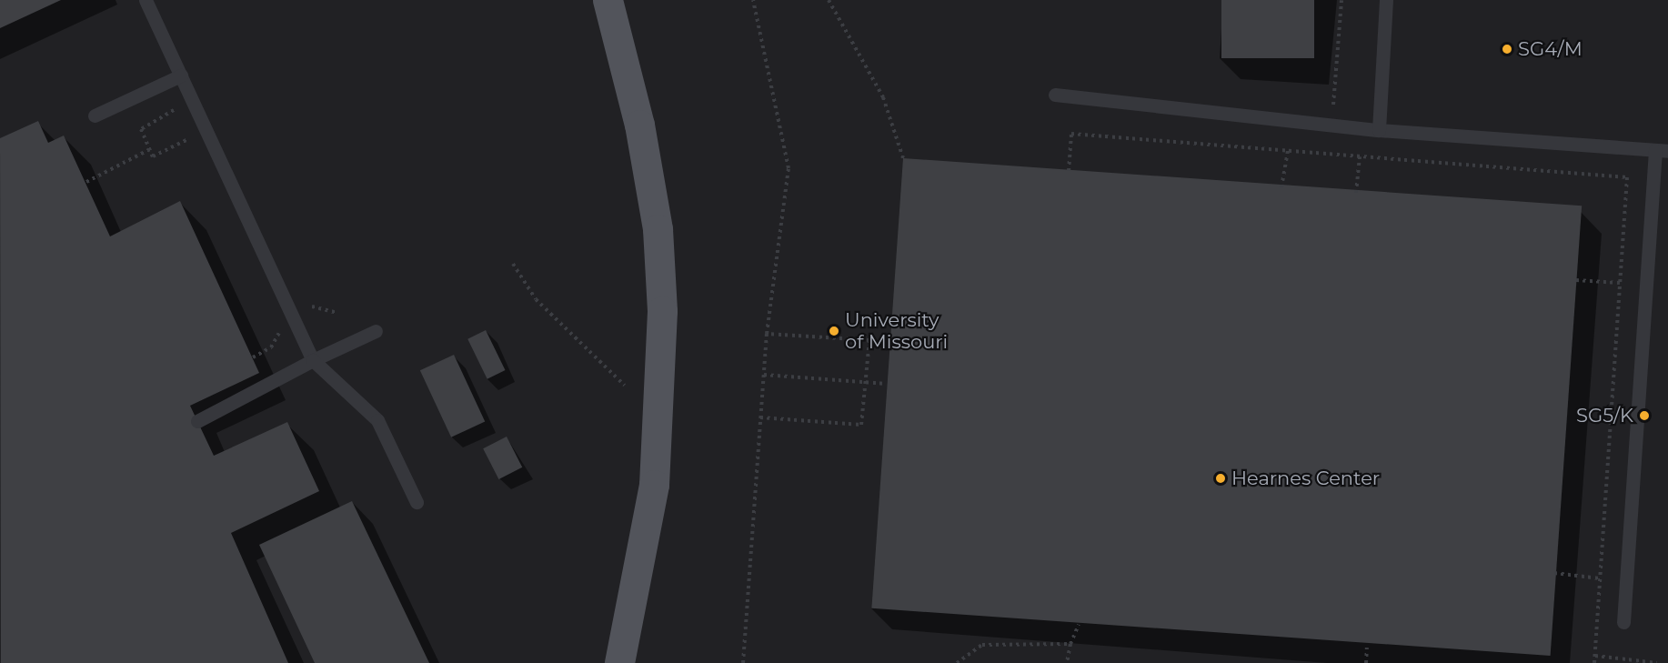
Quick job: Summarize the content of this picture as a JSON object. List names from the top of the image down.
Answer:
{
  "places": [
    "SG4/M",
    "University of Missouri",
    "SG5/K",
    "Hearnes Center"
  ]
}
